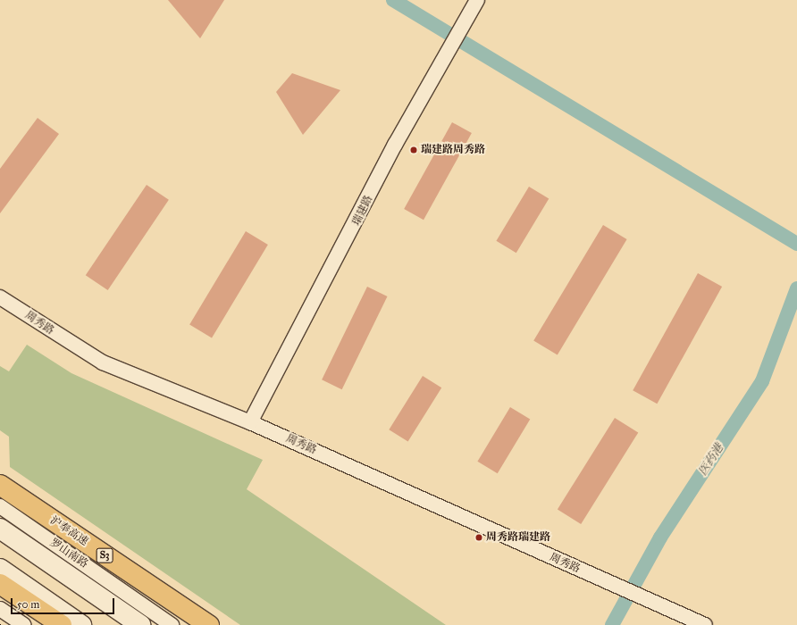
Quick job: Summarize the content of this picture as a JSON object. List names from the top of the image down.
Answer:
{
  "streets": {
    "highway": ["沪奉高速", "S3"],
    "main road": ["罗山南路"],
    "street": ["瑞建路", "周秀路"]
  },
  "crossings": [
    ["瑞建路", "周秀路"]
  ],
  "water": ["医药港"],
  "places": ["瑞建路周秀路", "周秀路瑞建路"],
  "scale_bar": "50 m"
}
